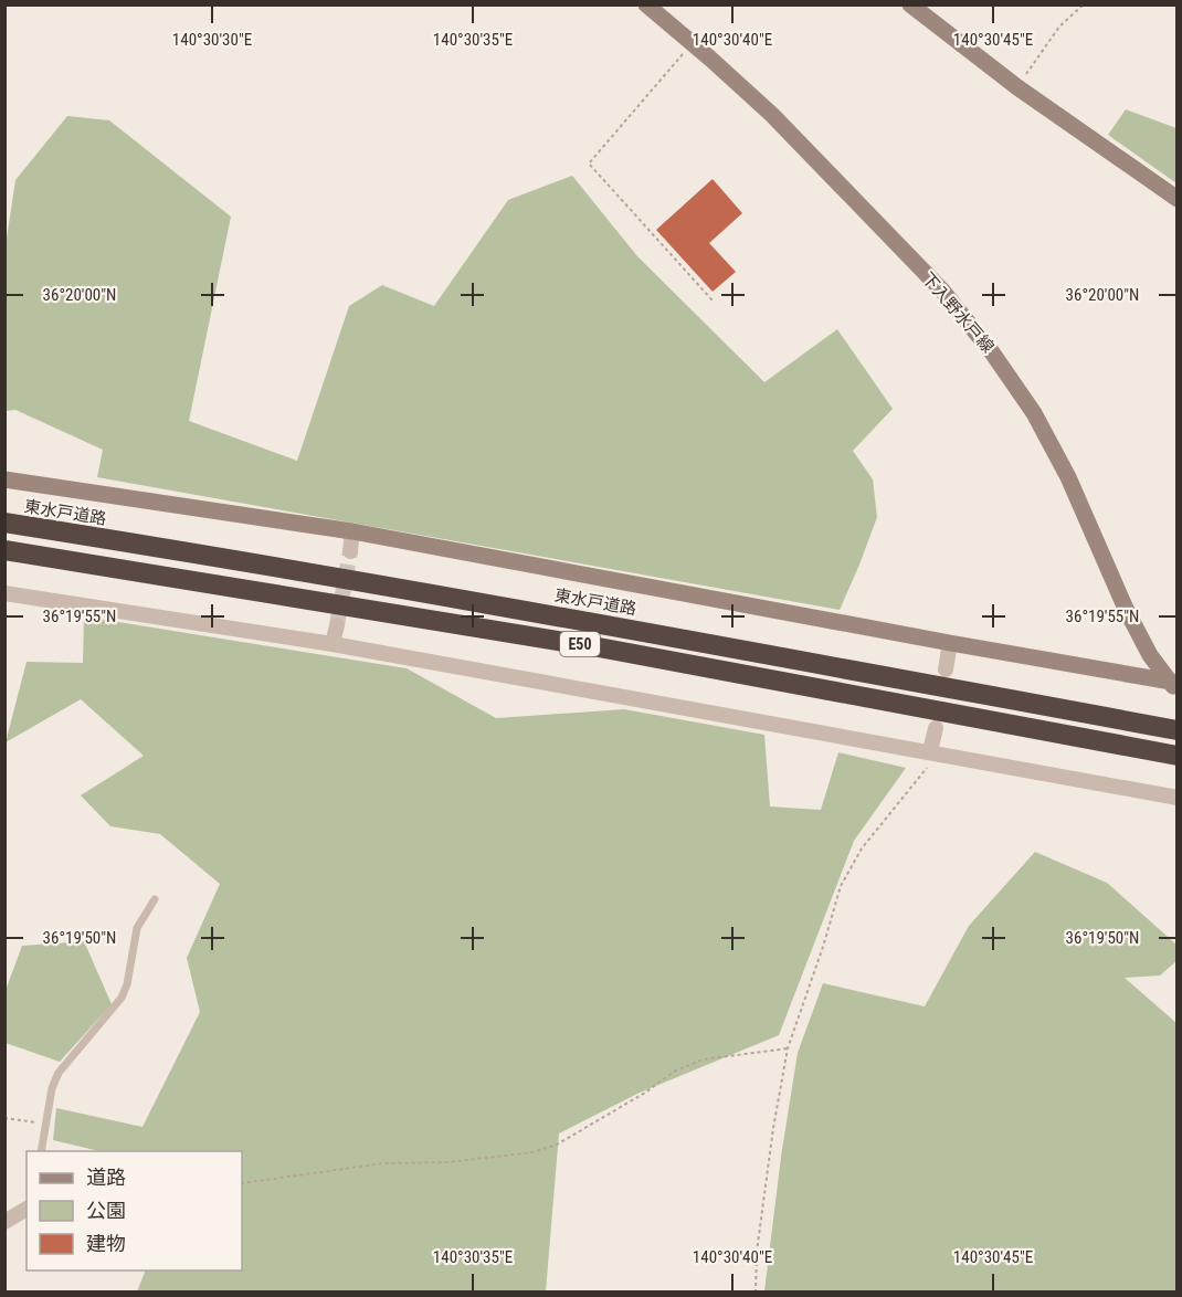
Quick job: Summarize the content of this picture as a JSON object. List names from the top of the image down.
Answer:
{
  "streets": {
    "highway": ["東水戸道路", "E50"],
    "street": ["下入野水戸線"]
  },
  "legend": ["道路", "公園", "建物"],
  "coordinates": [
    "140°30'30\"E",
    "140°30'35\"E",
    "140°30'40\"E",
    "140°30'45\"E",
    "36°20'00\"N",
    "36°19'55\"N",
    "36°19'50\"N"
  ]
}
